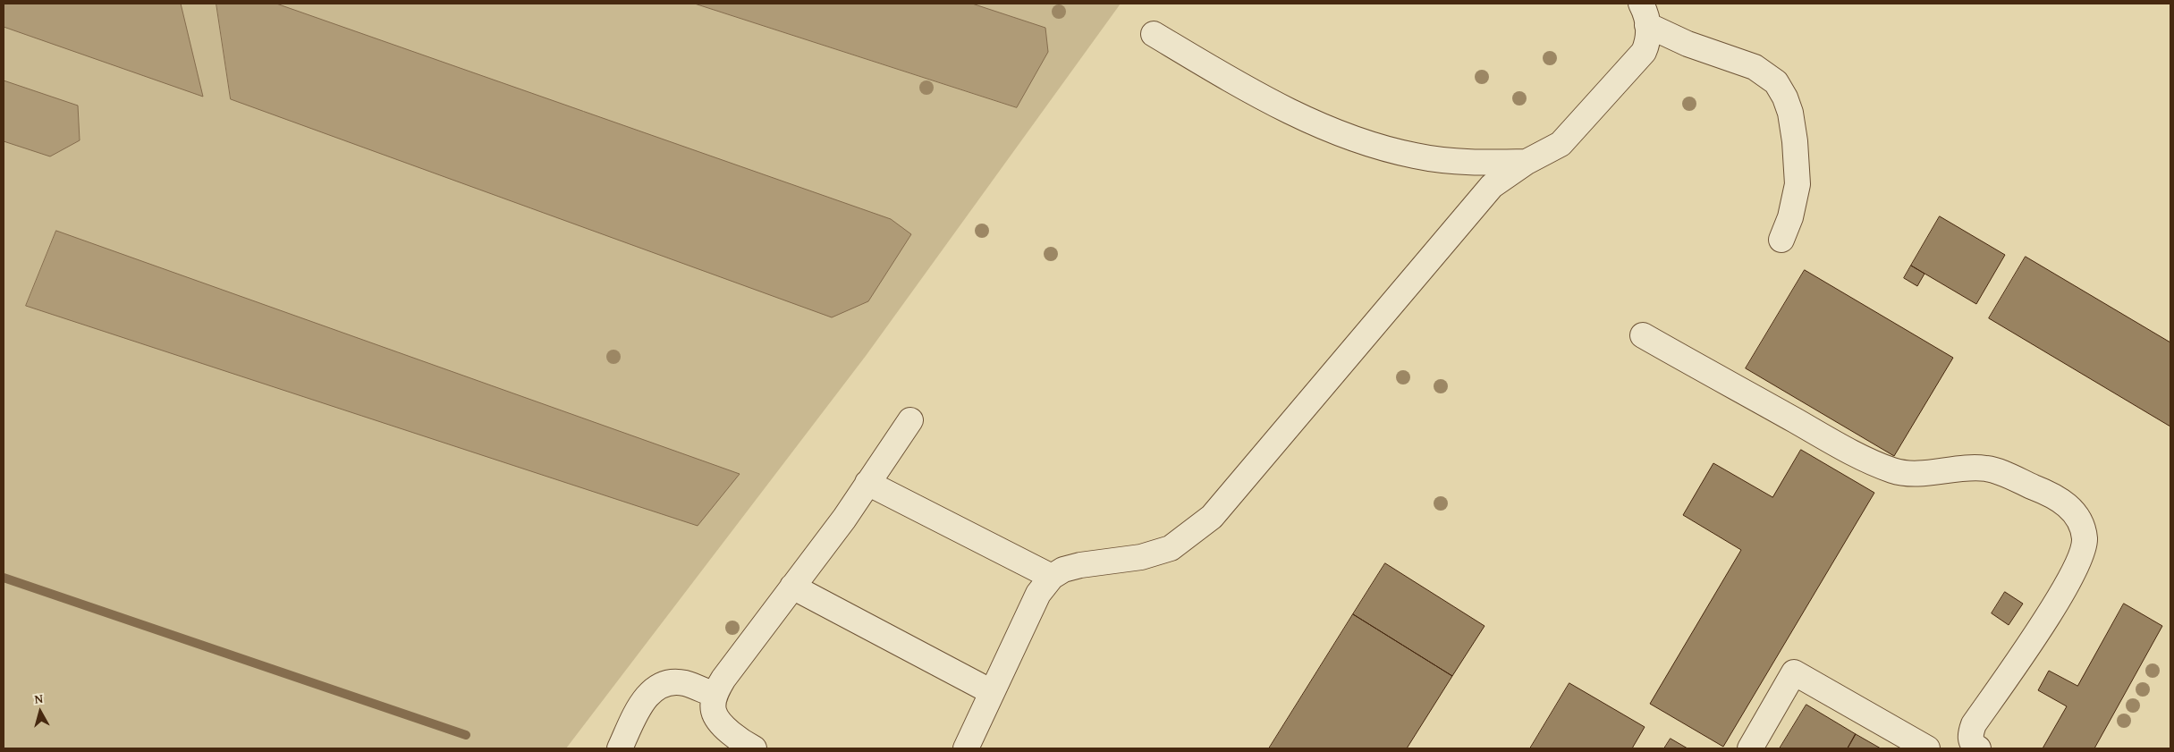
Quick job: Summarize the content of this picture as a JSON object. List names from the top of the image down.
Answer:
{
  "north": "top"
}
